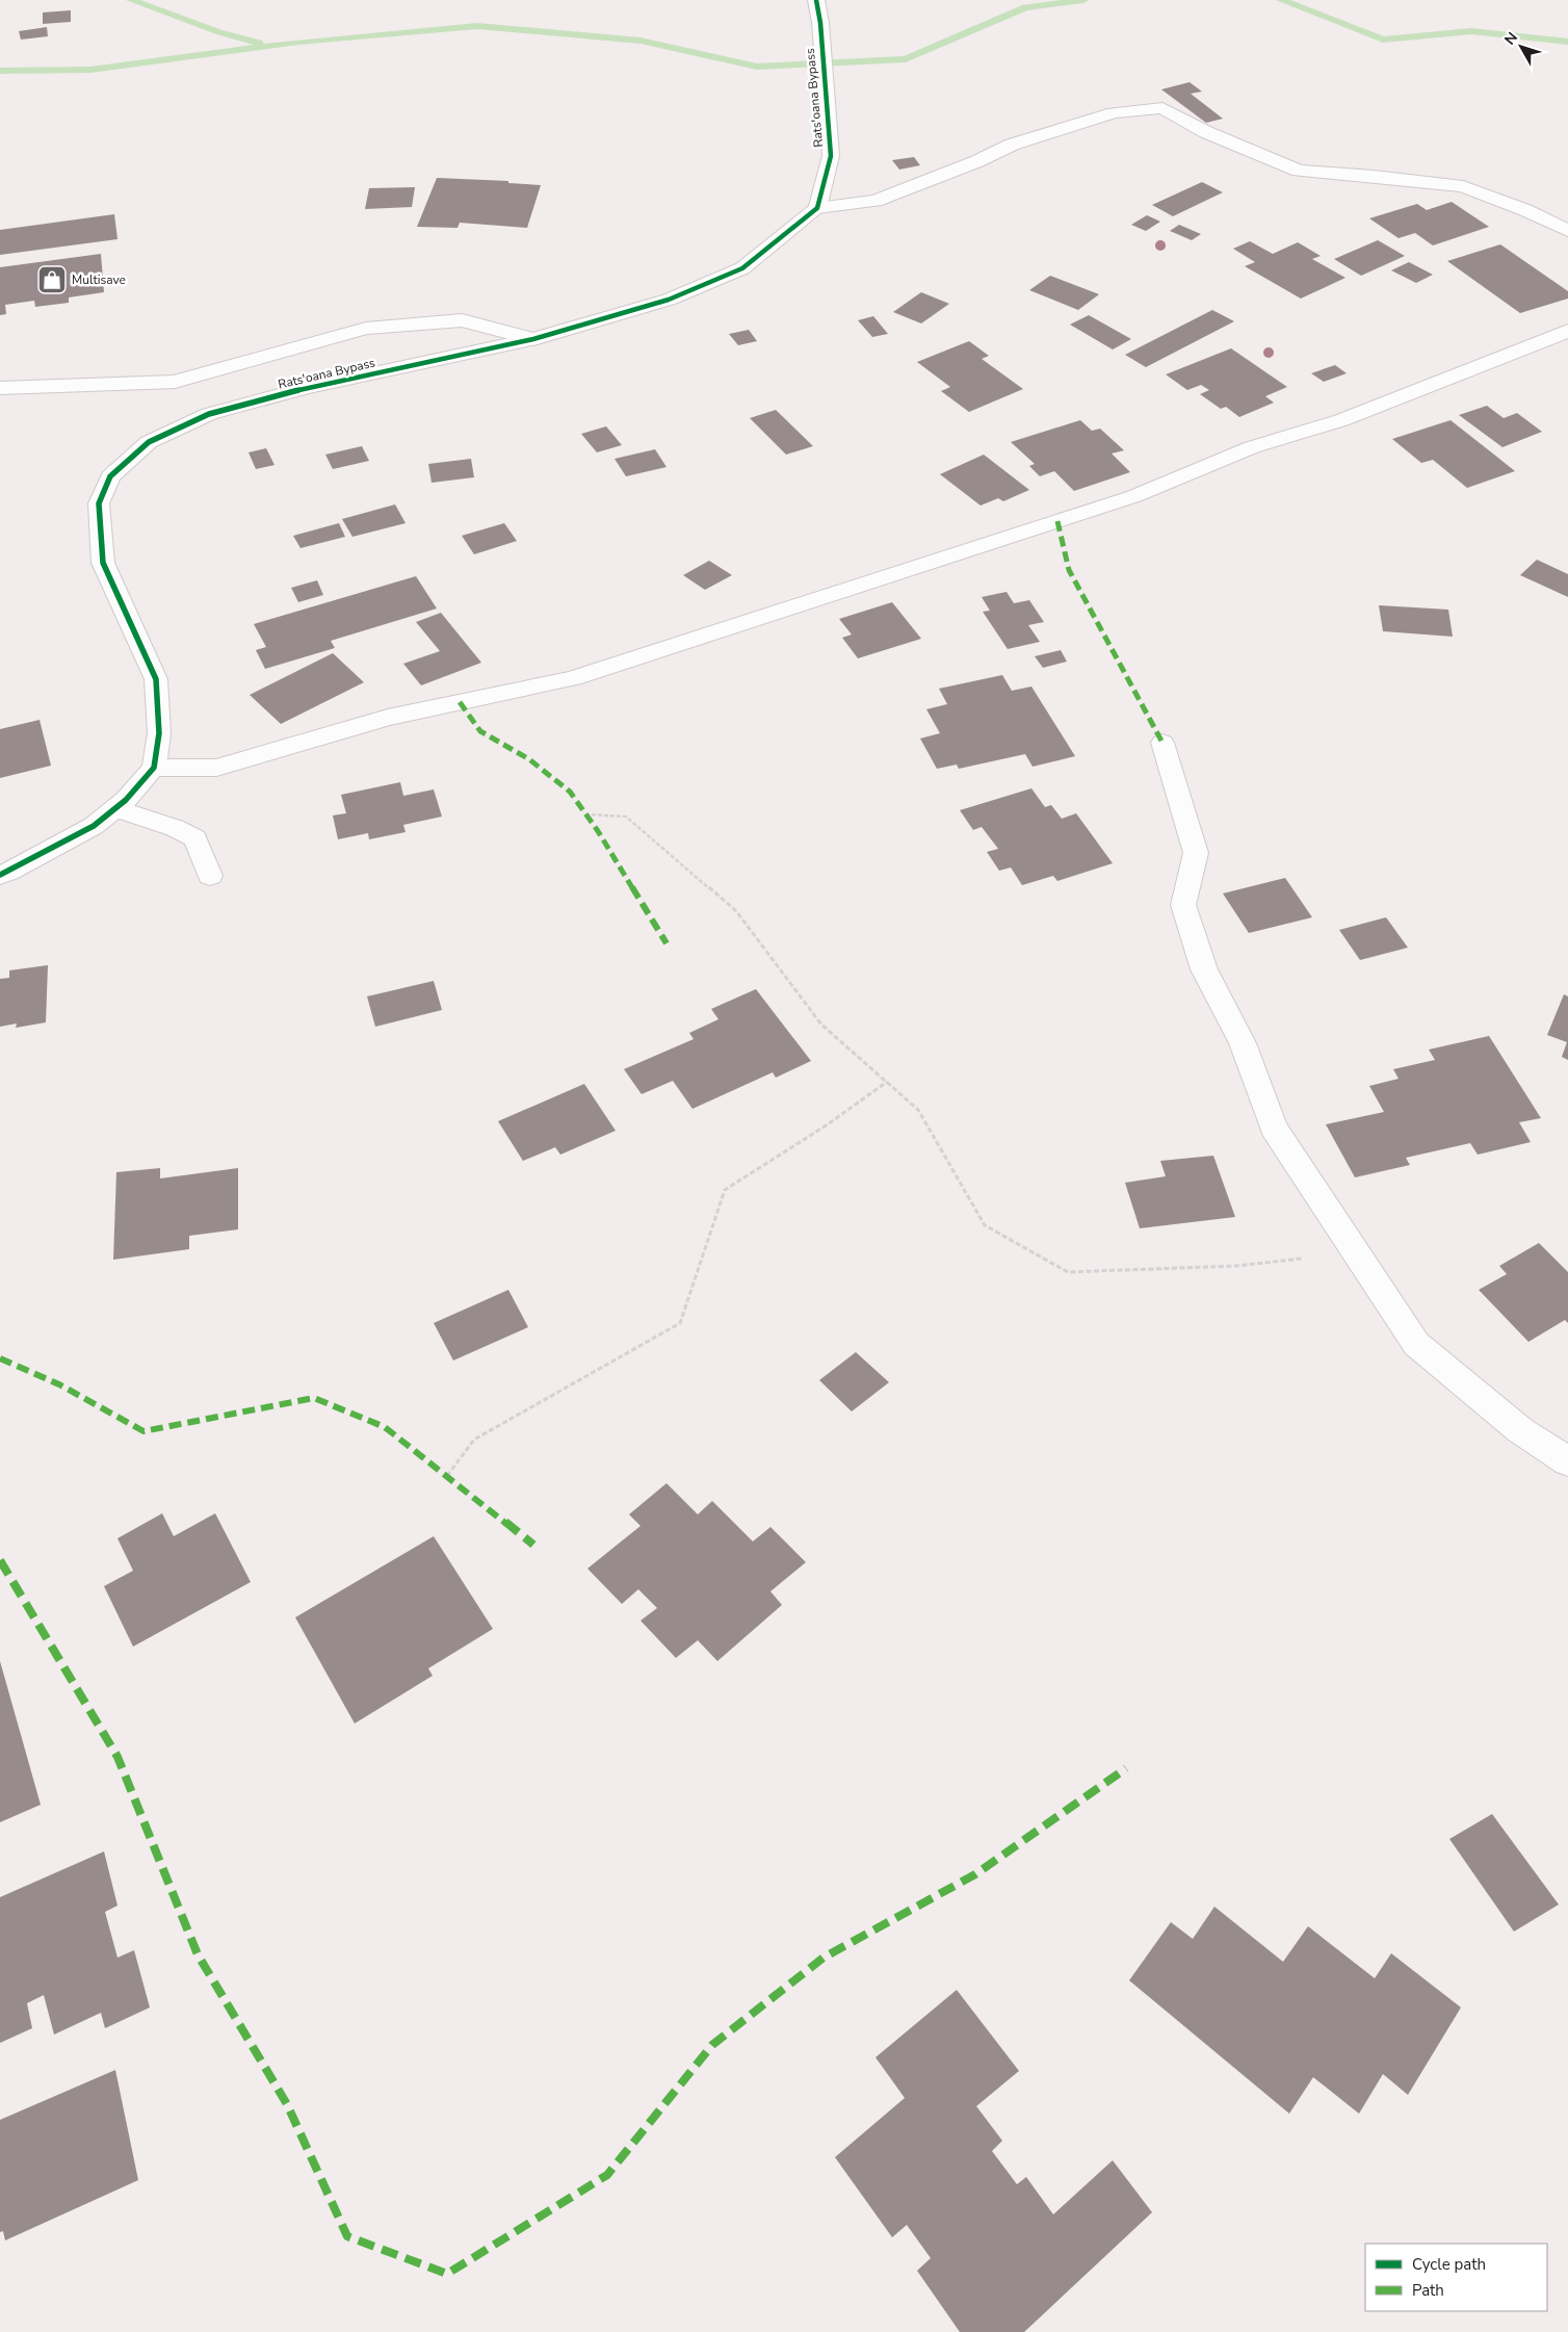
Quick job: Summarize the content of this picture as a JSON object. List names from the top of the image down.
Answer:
{
  "streets": {
    "street": ["Rats'oana Bypass"]
  },
  "places": {
    "shop": ["Multisave"]
  },
  "legend": ["Cycle path", "Path"],
  "north": "top left"
}
